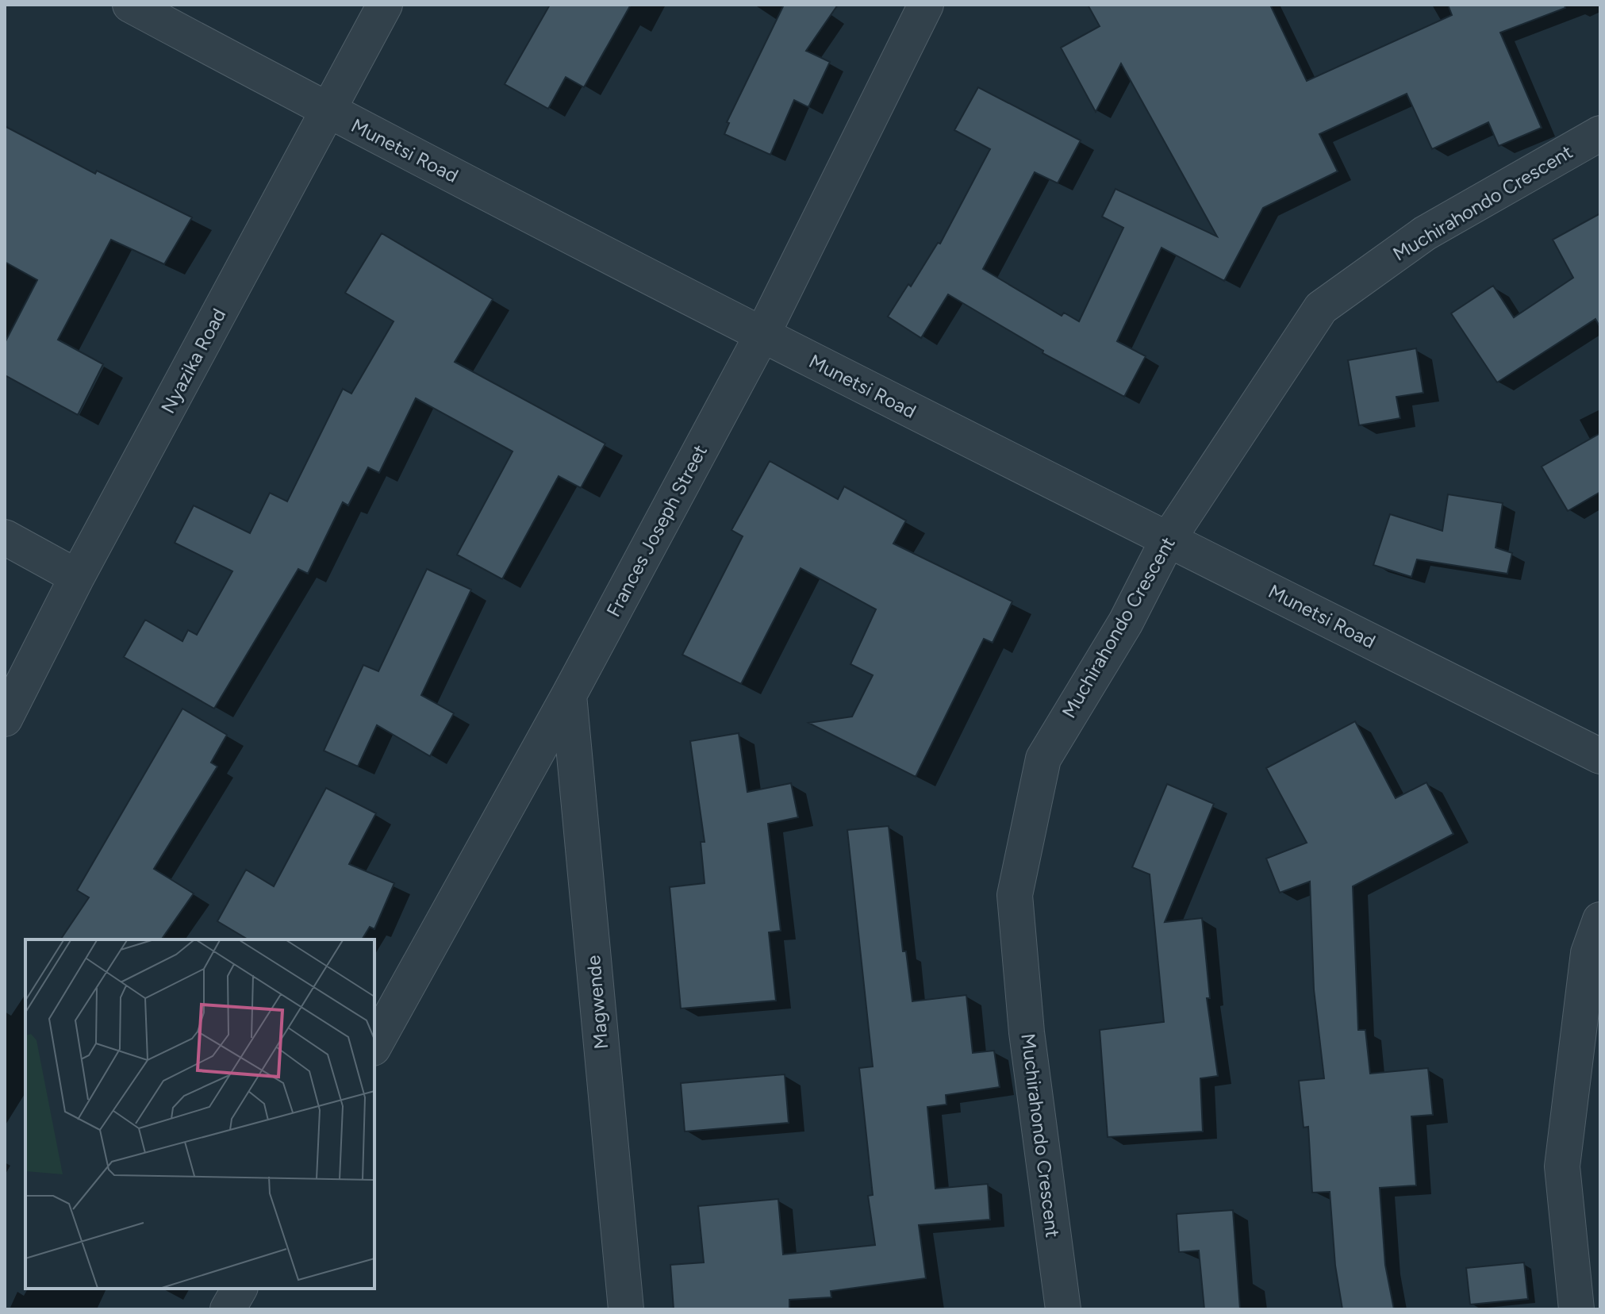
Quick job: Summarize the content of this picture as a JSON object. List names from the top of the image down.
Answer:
{
  "streets": {
    "street": [
      "Munetsi Road",
      "Muchirahondo Crescent",
      "Nyazika Road",
      "Frances Joseph Street",
      "Magwende"
    ]
  },
  "crossings": [
    ["Munetsi Road", "Muchirahondo Crescent"],
    ["Munetsi Road", "Nyazika Road"],
    ["Munetsi Road", "Frances Joseph Street"],
    ["Frances Joseph Street", "Magwende"]
  ]
}
